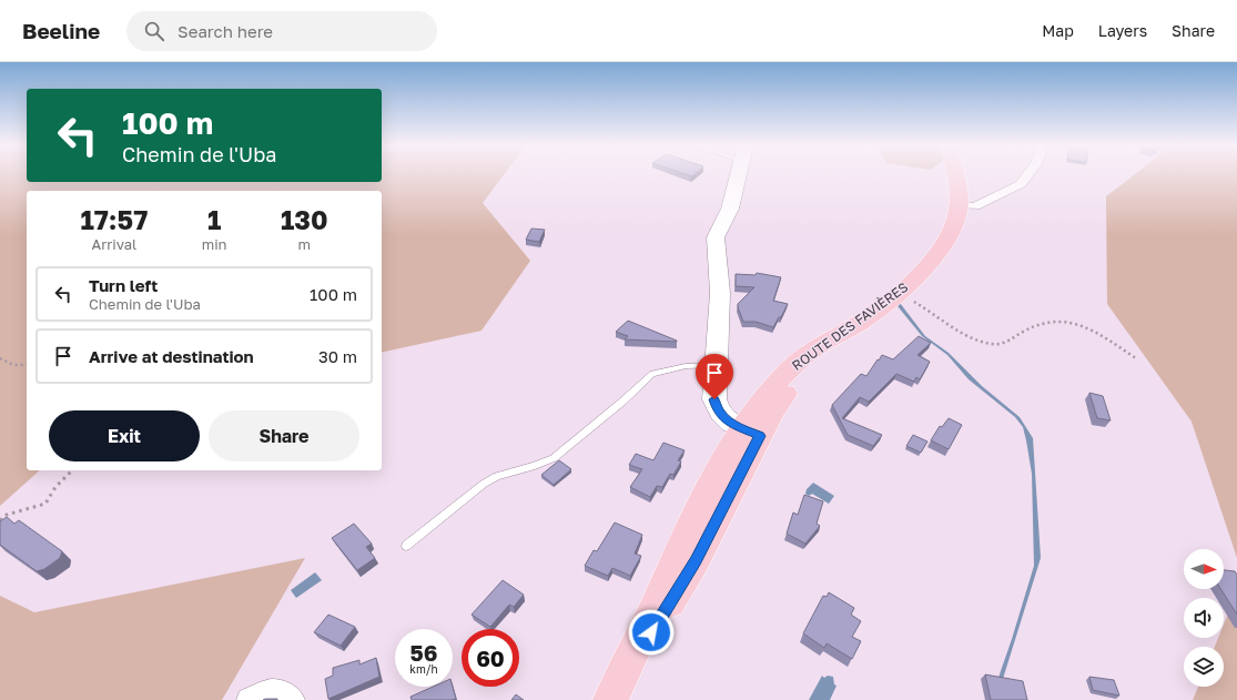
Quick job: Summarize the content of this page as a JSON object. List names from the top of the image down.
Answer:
{
  "streets": {
    "main road": ["ROUTE DES FAVIÈRES"]
  },
  "north": "right",
  "page": {
    "header": "Beeline",
    "search": "Search here",
    "nav": ["Map", "Layers", "Share"],
    "turn": ["100 m", "Chemin de l'Uba"],
    "eta": [
      "17:57",
      "Arrival",
      "1",
      "min",
      "130",
      "m"
    ],
    "list": [
      {
        "name": "Turn left",
        "note": "Chemin de l'Uba",
        "value": "100 m"
      },
      {
        "name": "Arrive at destination",
        "value": "30 m"
      }
    ],
    "buttons": ["Exit", "Share"],
    "speed": "56 km/h",
    "limit": "60"
  }
}
